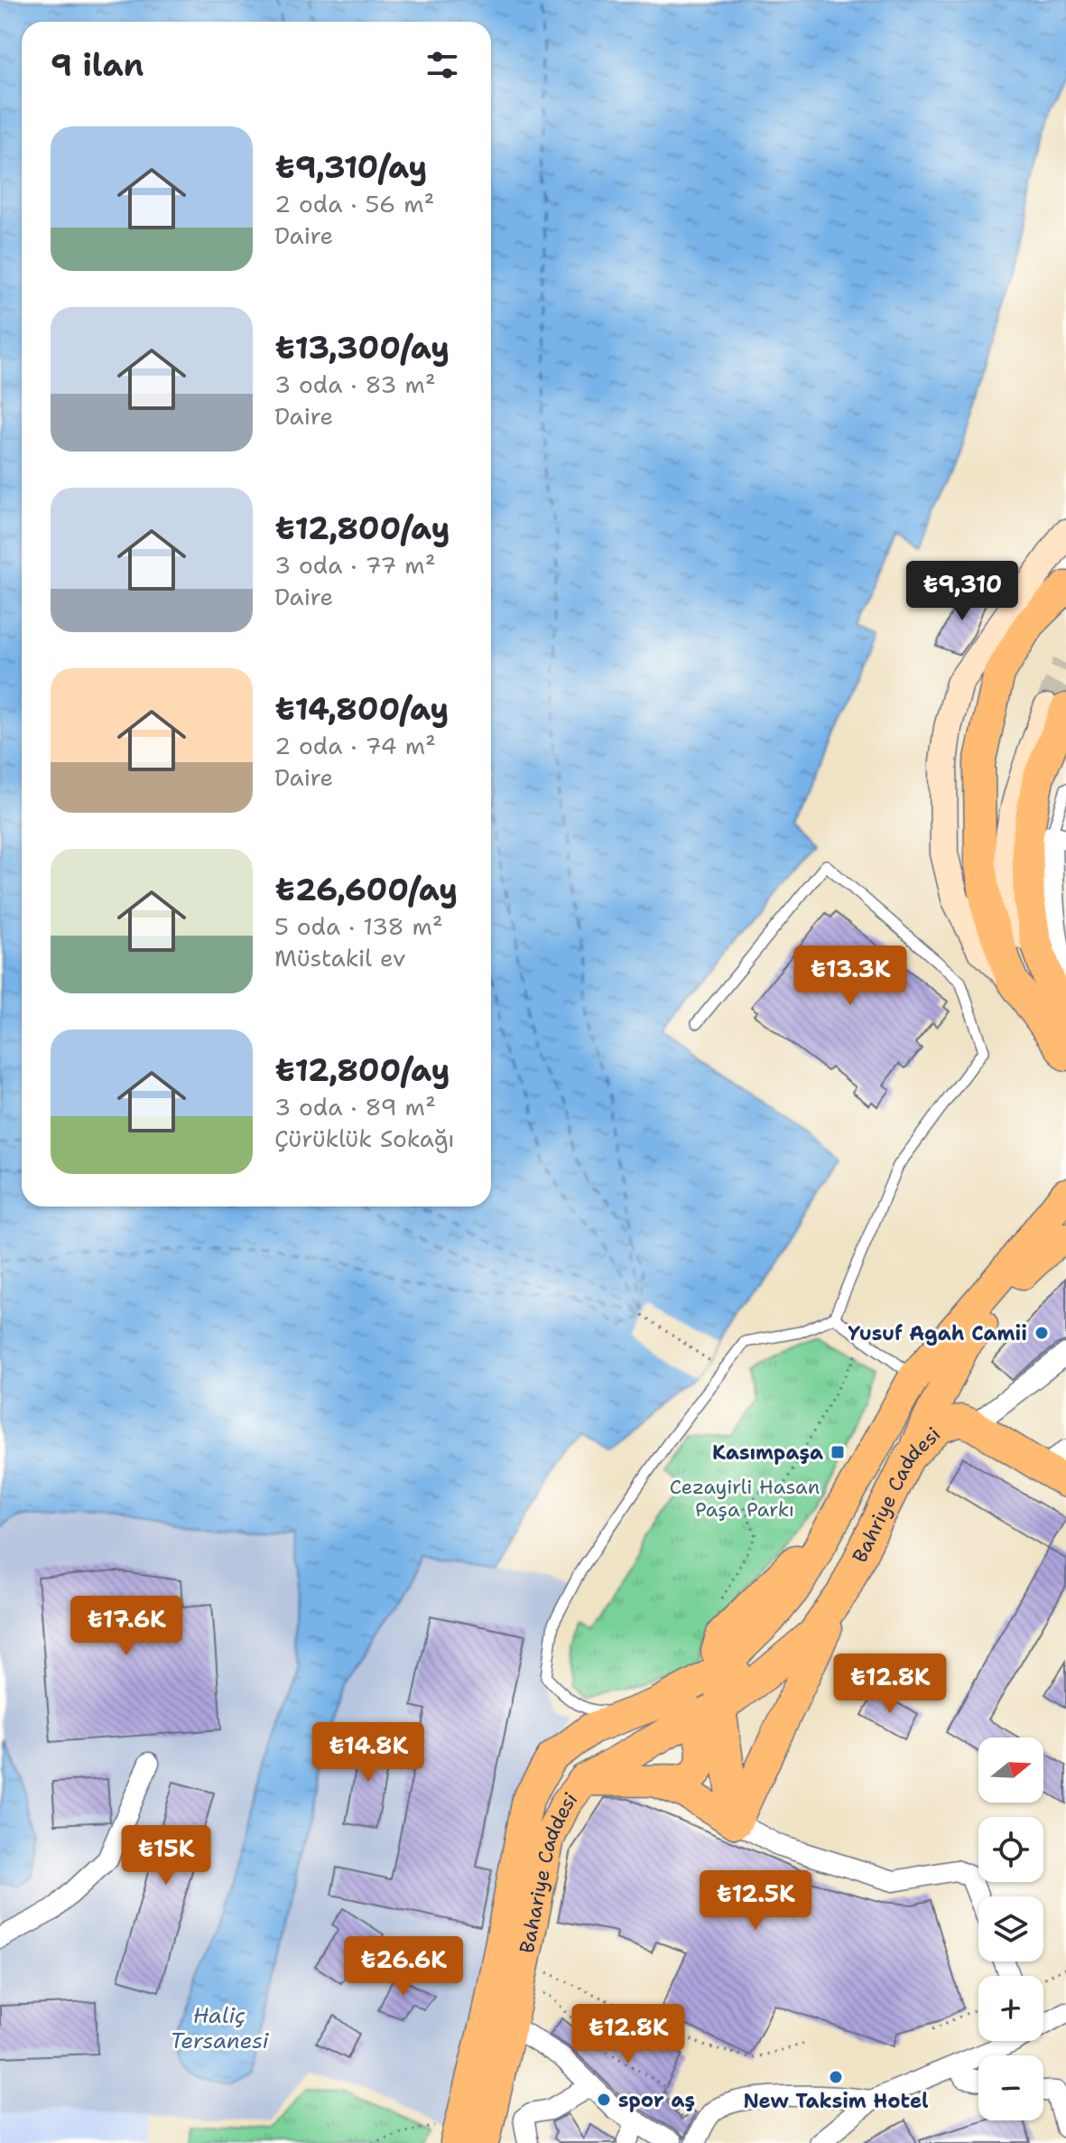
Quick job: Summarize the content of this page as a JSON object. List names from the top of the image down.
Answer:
{
  "streets": {
    "main road": ["Bahriye Caddesi", "Bahariye Caddesi"]
  },
  "crossings": [
    ["Bahriye Caddesi", "Bahariye Caddesi"]
  ],
  "water": ["Haliç Tersanesi"],
  "parks": ["Cezayirli Hasan Paşa Parkı"],
  "places": {
    "other": ["Yusuf Agah Camii", "New Taksim Hotel", "spor aş"],
    "transit": ["Kasımpaşa"]
  },
  "north": "right",
  "page": {
    "heading": "9 ilan",
    "list": [
      {
        "name": "₺9,310/ay",
        "note": "2 oda · 56 m² · Daire"
      },
      {
        "name": "₺13,300/ay",
        "note": "3 oda · 83 m² · Daire"
      },
      {
        "name": "₺12,800/ay",
        "note": "3 oda · 77 m² · Daire"
      },
      {
        "name": "₺14,800/ay",
        "note": "2 oda · 74 m² · Daire"
      },
      {
        "name": "₺26,600/ay",
        "note": "5 oda · 138 m² · Müstakil ev"
      },
      {
        "name": "₺12,800/ay",
        "note": "3 oda · 89 m² · Çürüklük Sokağı"
      }
    ],
    "price": [
      "₺9,310",
      "₺13.3K",
      "₺17.6K",
      "₺12.8K",
      "₺14.8K",
      "₺15K",
      "₺12.5K",
      "₺26.6K",
      "₺12.8K"
    ],
    "map_buttons": ["+", "−"]
  }
}
